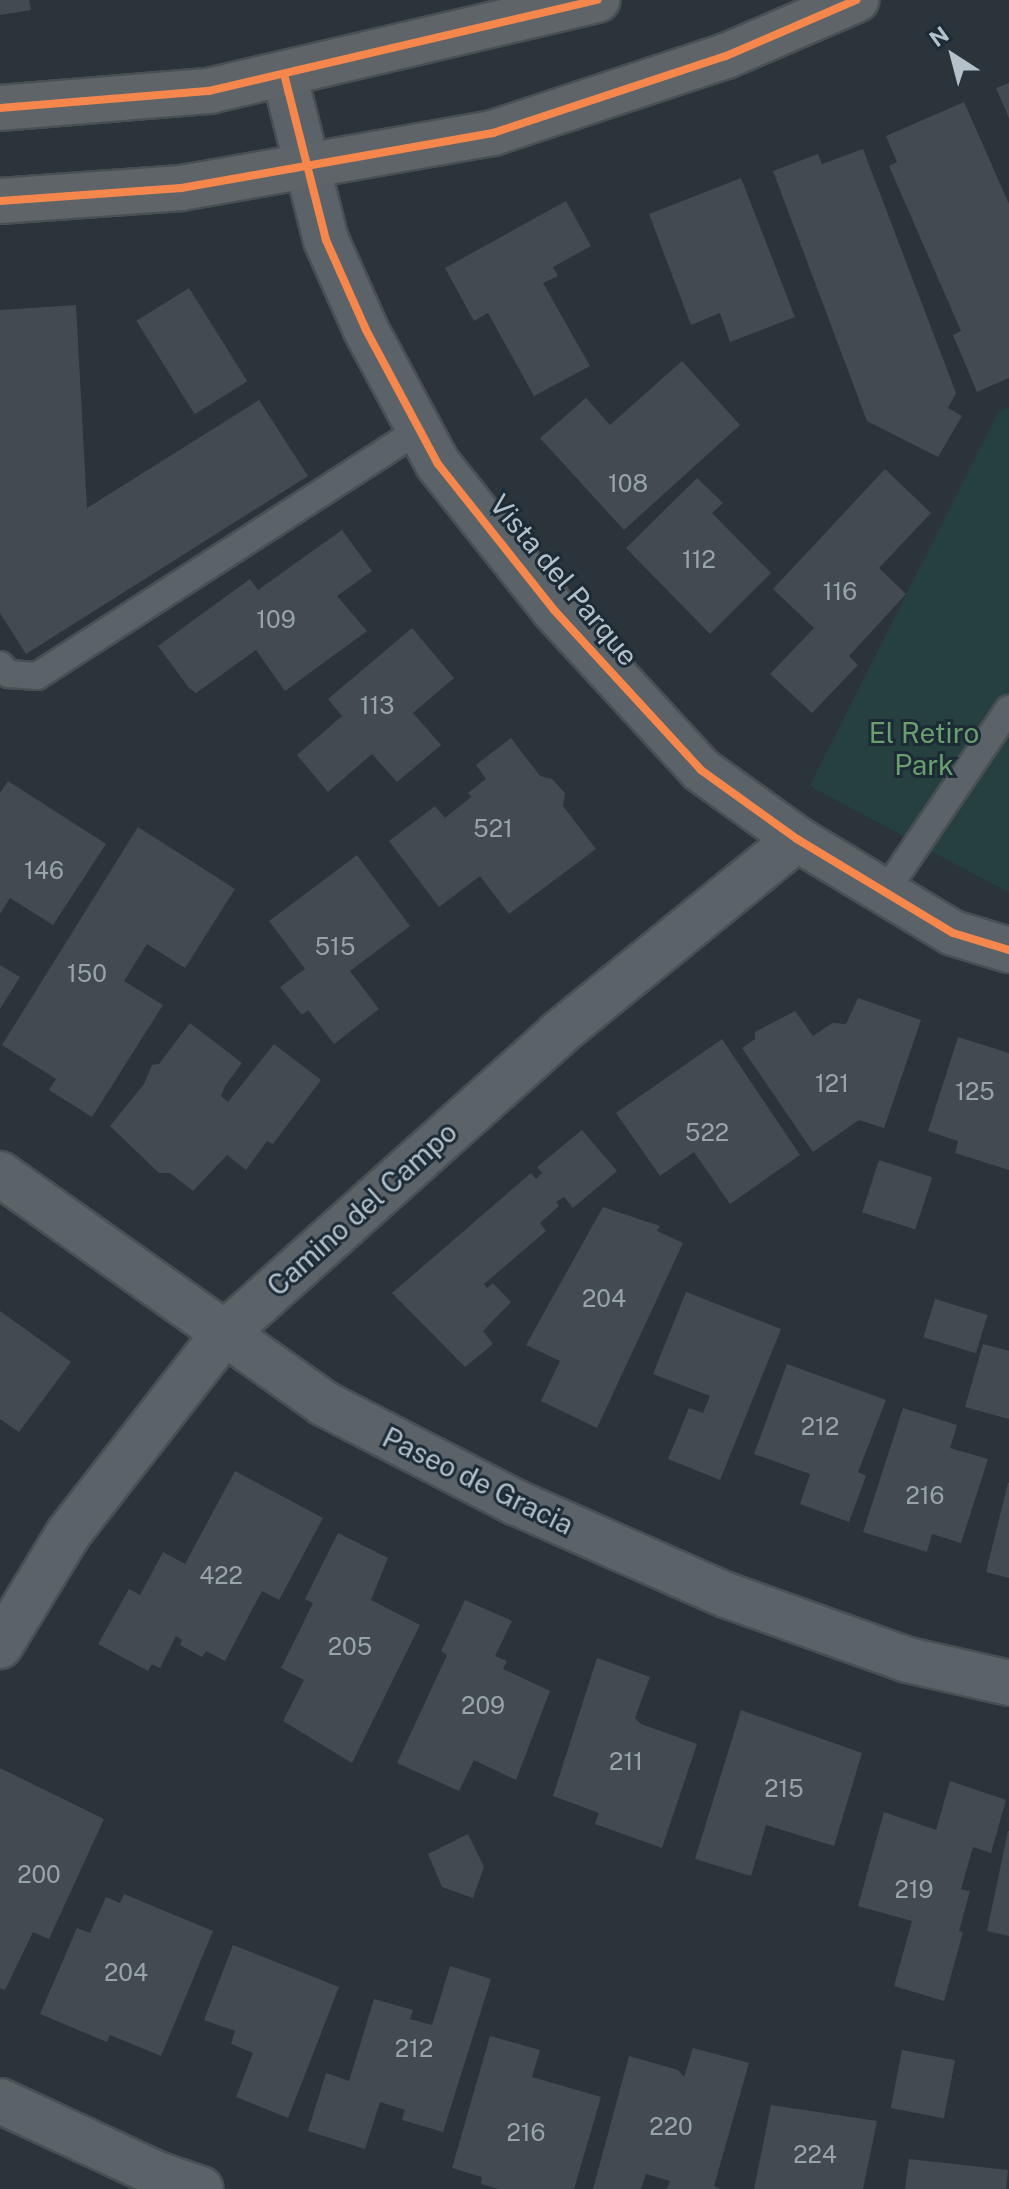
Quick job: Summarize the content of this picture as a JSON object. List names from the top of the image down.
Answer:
{
  "streets": {
    "street": ["Vista del Parque", "Camino del Campo", "Paseo de Gracia"]
  },
  "crossings": [
    ["Vista del Parque", "Camino del Campo"],
    ["Camino del Campo", "Paseo de Gracia"]
  ],
  "parks": ["El Retiro Park"],
  "house_numbers": [
    "108",
    "112",
    "116",
    "109",
    "113",
    "521",
    "146",
    "515",
    "150",
    "121",
    "125",
    "522",
    "204",
    "212",
    "216",
    "422",
    "205",
    "209",
    "211",
    "215",
    "200",
    "219",
    "204",
    "212",
    "220",
    "216",
    "224"
  ],
  "north": "top left"
}
